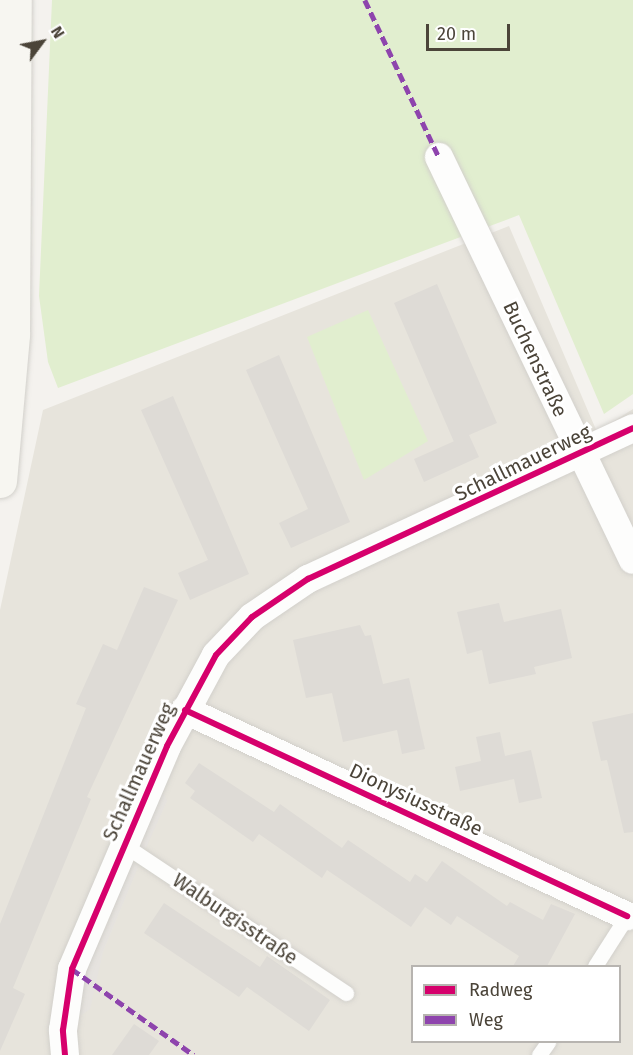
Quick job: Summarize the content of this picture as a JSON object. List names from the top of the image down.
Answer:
{
  "streets": {
    "street": ["Buchenstraße", "Schallmauerweg", "Dionysiusstraße"],
    "lane": ["Walburgisstraße"]
  },
  "crossings": [
    ["Buchenstraße", "Schallmauerweg"],
    ["Schallmauerweg", "Dionysiusstraße"],
    ["Schallmauerweg", "Walburgisstraße"]
  ],
  "legend": ["Radweg", "Weg"],
  "scale_bar": "20 m",
  "north": "top right"
}
